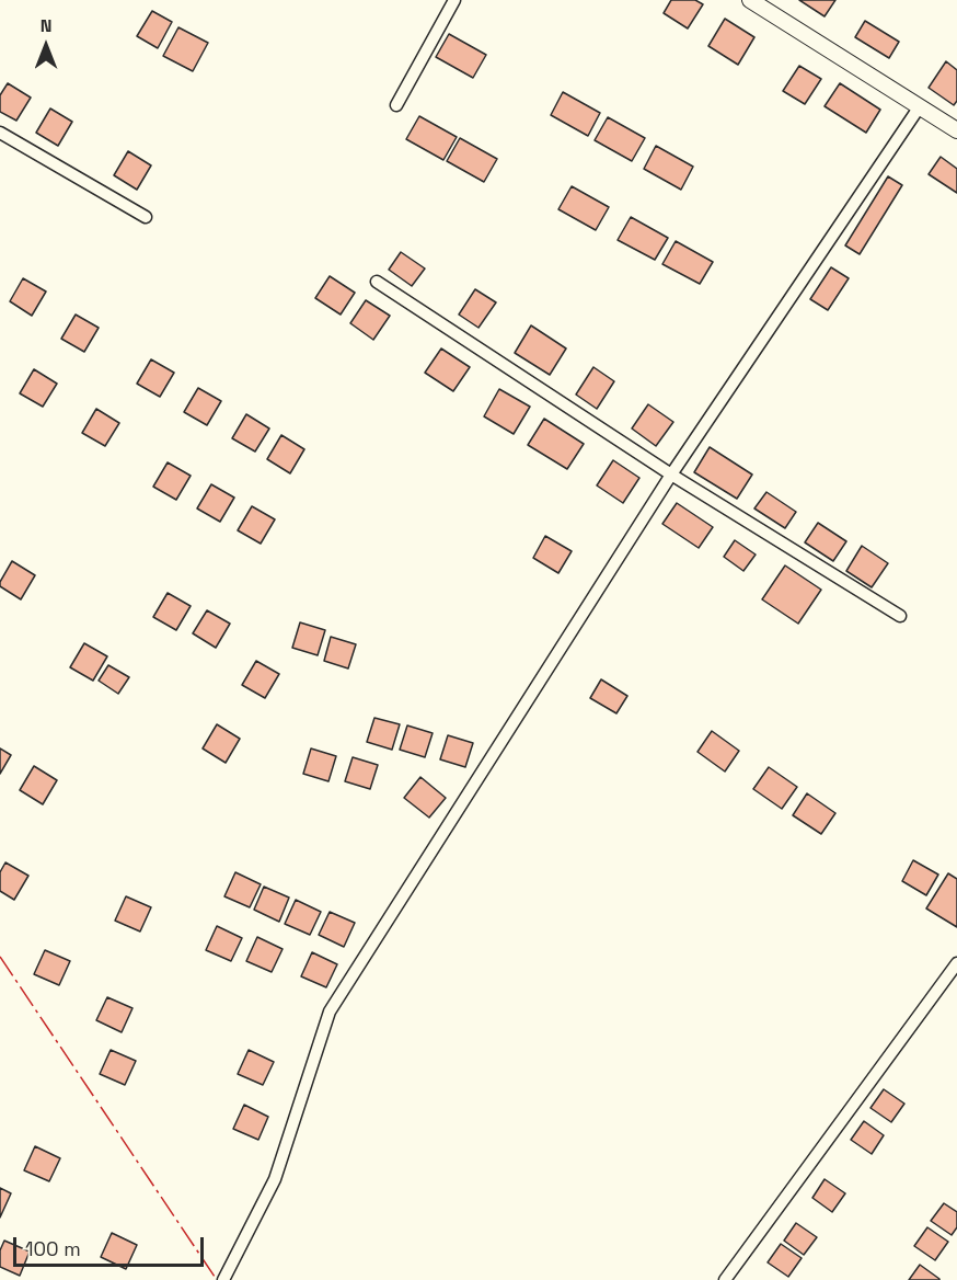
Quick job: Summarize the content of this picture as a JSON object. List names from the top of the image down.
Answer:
{
  "scale_bar": "100 m",
  "north": "top"
}
